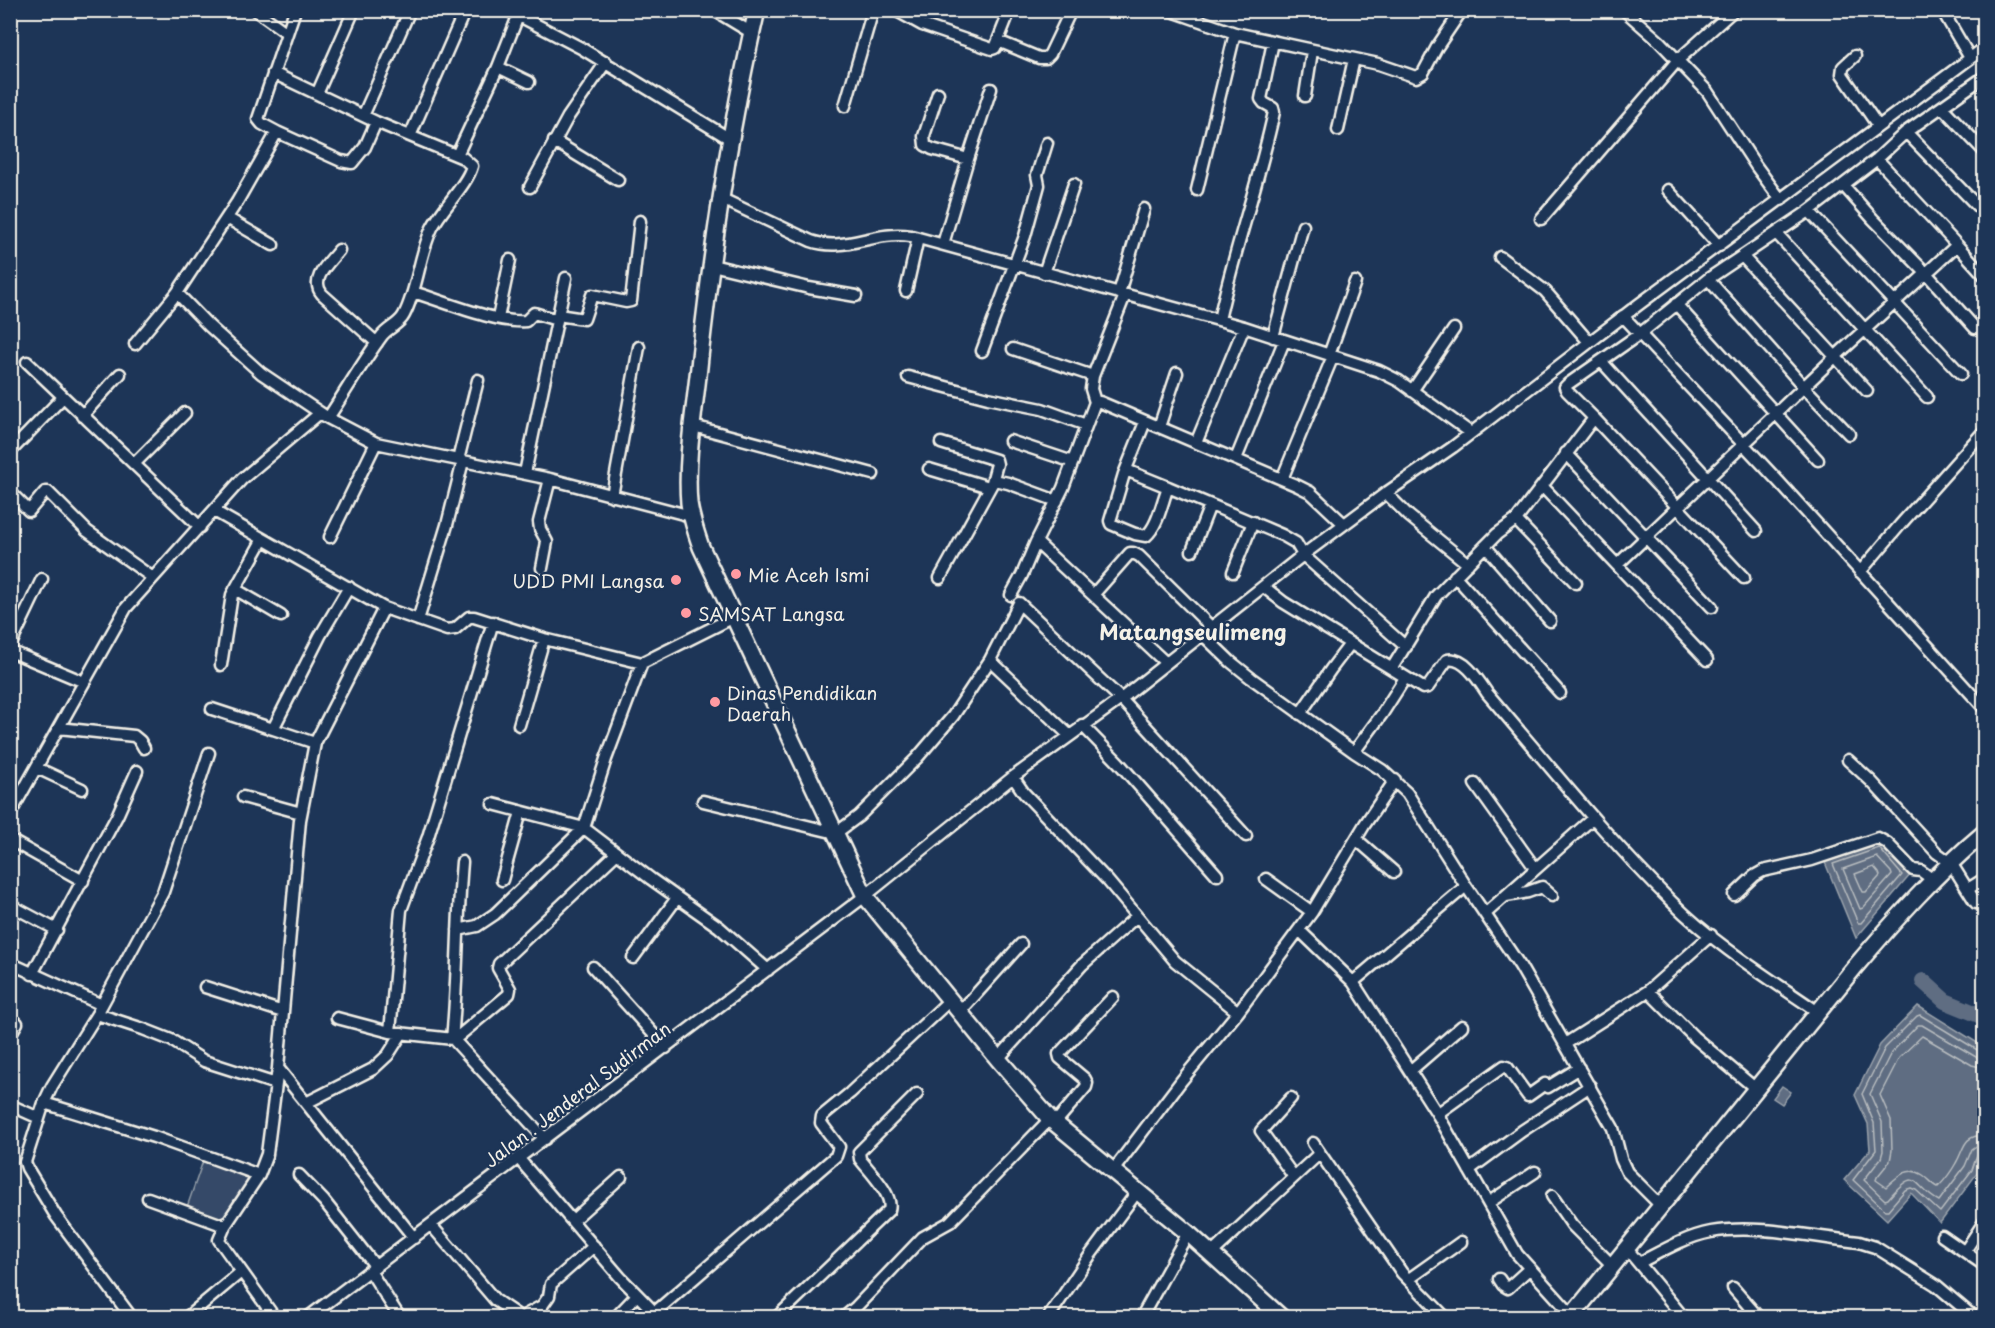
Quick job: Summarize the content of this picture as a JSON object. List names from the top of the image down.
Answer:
{
  "streets": {
    "street": ["Jalan . Jenderal Sudirman"]
  },
  "districts": ["Matangseulimeng"],
  "places": [
    "Mie Aceh Ismi",
    "UDD PMI Langsa",
    "SAMSAT Langsa",
    "Dinas Pendidikan Daerah"
  ]
}
